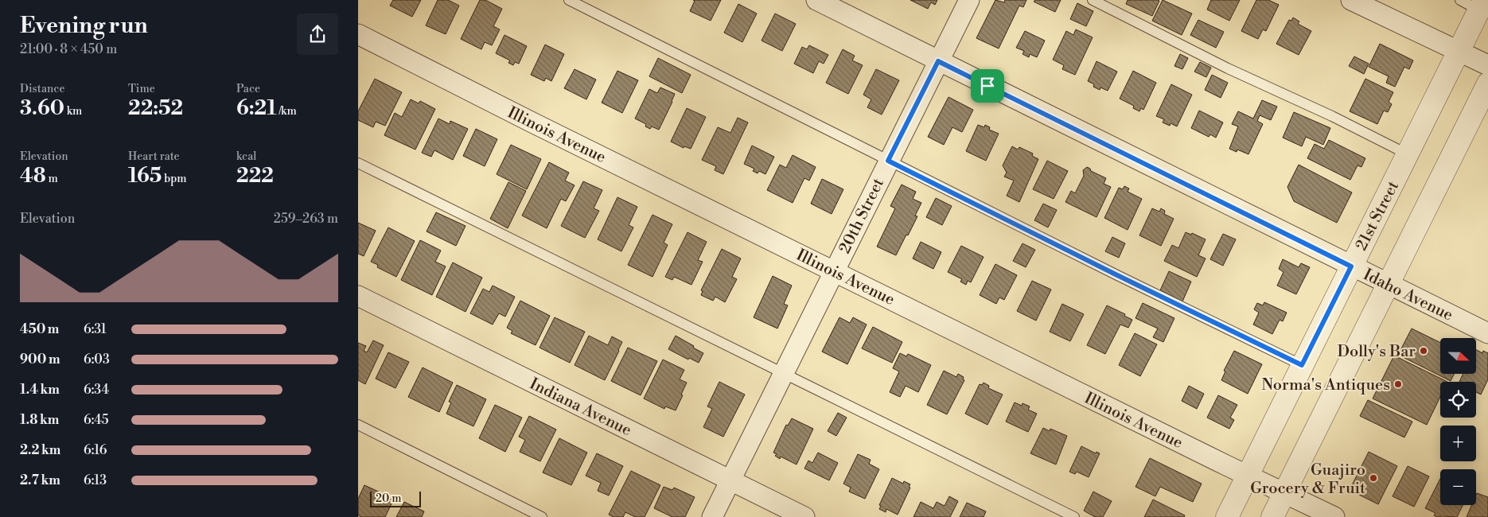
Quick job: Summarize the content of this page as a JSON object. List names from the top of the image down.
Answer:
{
  "streets": {
    "street": [
      "Illinois Avenue",
      "20th Street",
      "21st Street",
      "Idaho Avenue",
      "Indiana Avenue"
    ]
  },
  "crossings": [
    ["Illinois Avenue", "20th Street"],
    ["Illinois Avenue", "21st Street"],
    ["20th Street", "Idaho Avenue"],
    ["20th Street", "Indiana Avenue"],
    ["21st Street", "Idaho Avenue"]
  ],
  "places": ["Dolly's Bar", "Norma's Antiques", "Guajiro Grocery & Fruit"],
  "scale_bar": "20 m",
  "north": "right",
  "page": {
    "heading": ["Evening run", "21:00 · 8 × 450 m"],
    "stats": [
      ["Distance", "3.60 km"],
      ["Time", "22:52"],
      ["Pace", "6:21 /km"],
      ["Elevation", "48 m"],
      ["Heart rate", "165 bpm"],
      ["kcal", "222"]
    ],
    "chart": ["Elevation", "259–263 m"],
    "list": [
      {
        "name": "450 m",
        "note": "6:31"
      },
      {
        "name": "900 m",
        "note": "6:03"
      },
      {
        "name": "1.4 km",
        "note": "6:34"
      },
      {
        "name": "1.8 km",
        "note": "6:45"
      },
      {
        "name": "2.2 km",
        "note": "6:16"
      },
      {
        "name": "2.7 km",
        "note": "6:13"
      }
    ],
    "map_buttons": ["+", "−"],
    "scale": "20 m"
  }
}
